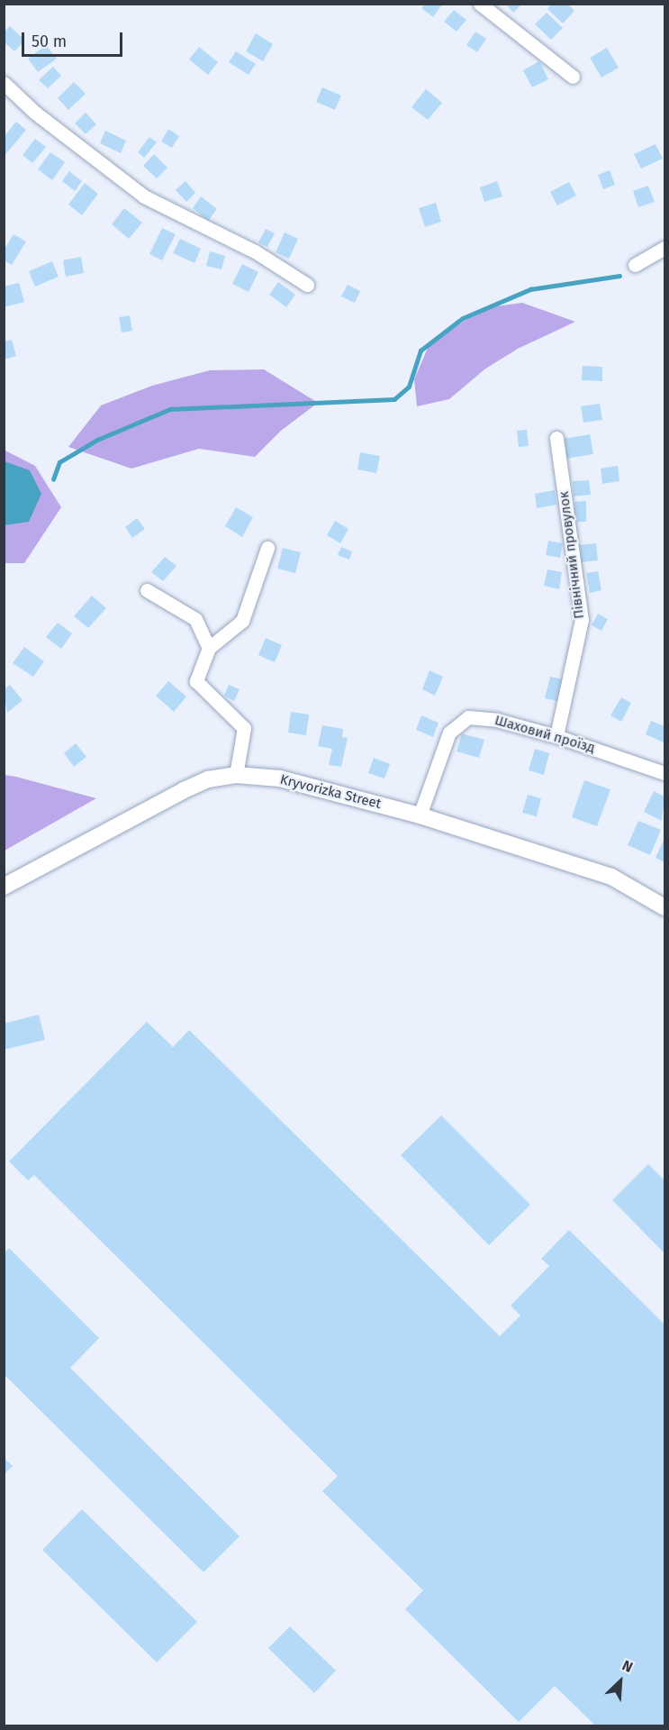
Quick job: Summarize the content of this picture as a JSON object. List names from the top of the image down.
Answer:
{
  "streets": {
    "main road": ["Kryvorizka Street"],
    "street": ["Північний провулок", "Шаховий проїзд"]
  },
  "crossings": [
    ["Північний провулок", "Шаховий проїзд"],
    ["Шаховий проїзд", "Kryvorizka Street"]
  ],
  "scale_bar": "50 m",
  "north": "top right"
}
